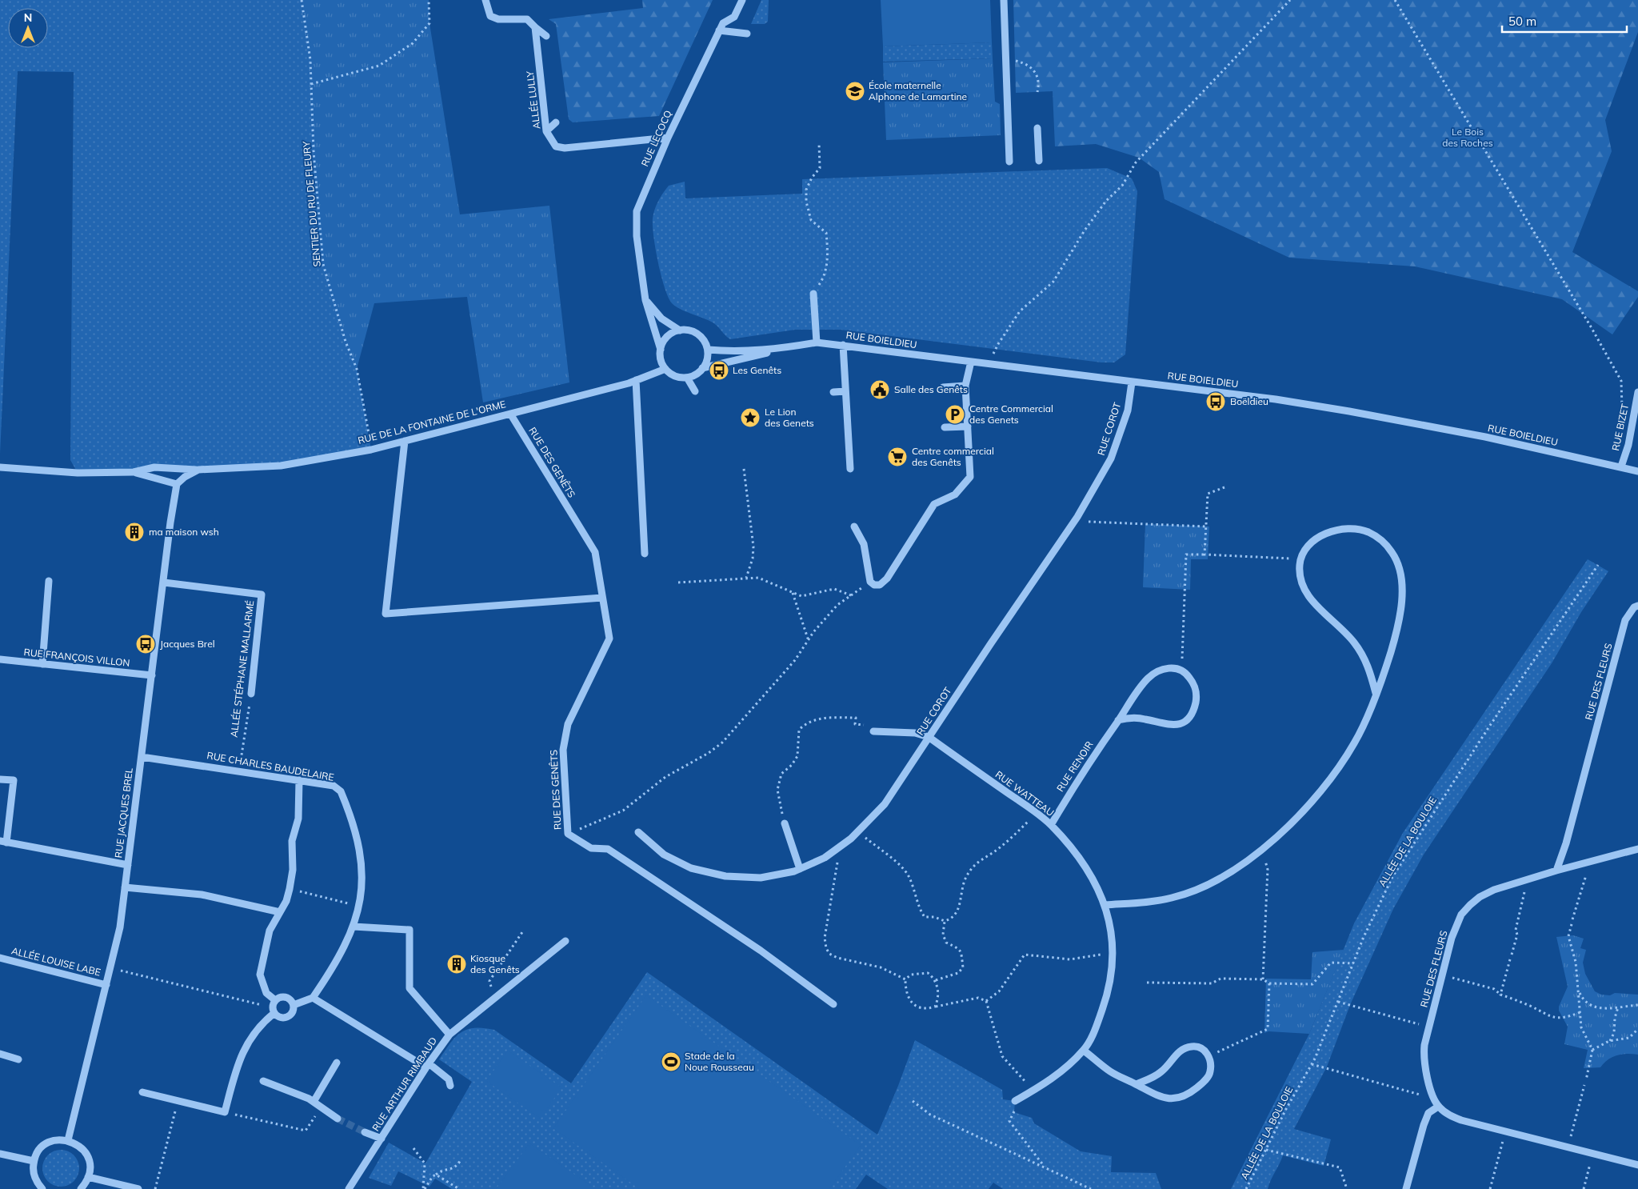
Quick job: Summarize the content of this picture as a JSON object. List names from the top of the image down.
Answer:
{
  "streets": {
    "street": [
      "ALLÉE LULLY",
      "RUE LECOCQ",
      "RUE BOIELDIEU",
      "RUE DE LA FONTAINE DE L'ORME",
      "RUE BIZET",
      "RUE COROT",
      "RUE DES GENÊTS",
      "RUE FRANÇOIS VILLON",
      "ALLÉE STÉPHANE MALLARMÉ",
      "RUE DES FLEURS",
      "RUE CHARLES BAUDELAIRE",
      "RUE RENOIR",
      "RUE WATTEAU",
      "RUE JACQUES BREL",
      "ALLÉE LOUISE LABE",
      "RUE ARTHUR RIMBAUD"
    ],
    "path": ["SENTIER DU RU DE FLEURY", "ALLÉE DE LA BOULOIE"]
  },
  "crossings": [
    ["ALLÉE LULLY", "RUE LECOCQ"],
    ["RUE LECOCQ", "RUE BOIELDIEU"],
    ["RUE LECOCQ", "RUE DE LA FONTAINE DE L'ORME"],
    ["SENTIER DU RU DE FLEURY", "RUE DE LA FONTAINE DE L'ORME"],
    ["RUE BOIELDIEU", "RUE DE LA FONTAINE DE L'ORME"],
    ["RUE BOIELDIEU", "RUE BIZET"],
    ["RUE BOIELDIEU", "RUE COROT"],
    ["RUE DE LA FONTAINE DE L'ORME", "RUE DES GENÊTS"],
    ["RUE DE LA FONTAINE DE L'ORME", "RUE JACQUES BREL"],
    ["RUE COROT", "RUE WATTEAU"],
    ["RUE FRANÇOIS VILLON", "RUE JACQUES BREL"],
    ["ALLÉE STÉPHANE MALLARMÉ", "RUE CHARLES BAUDELAIRE"],
    ["ALLÉE STÉPHANE MALLARMÉ", "RUE JACQUES BREL"],
    ["RUE CHARLES BAUDELAIRE", "RUE JACQUES BREL"],
    ["RUE RENOIR", "RUE WATTEAU"],
    ["RUE JACQUES BREL", "ALLÉE LOUISE LABE"]
  ],
  "parks": ["Le Bois des Roches"],
  "places": {
    "school or university": ["École maternelle Alphone de Lamartine"],
    "bus stop": ["Les Genêts", "Boëldieu", "Jacques Brel"],
    "public building": ["Salle des Genêts"],
    "parking": ["Centre Commercial des Genets"],
    "place": ["Le Lion des Genets"],
    "supermarket": ["Centre commercial des Genêts"],
    "building": ["ma maison wsh", "Kiosque des Genêts"],
    "sports": ["Stade de la Noue Rousseau"]
  },
  "scale_bar": "50 m",
  "north": "top"
}
